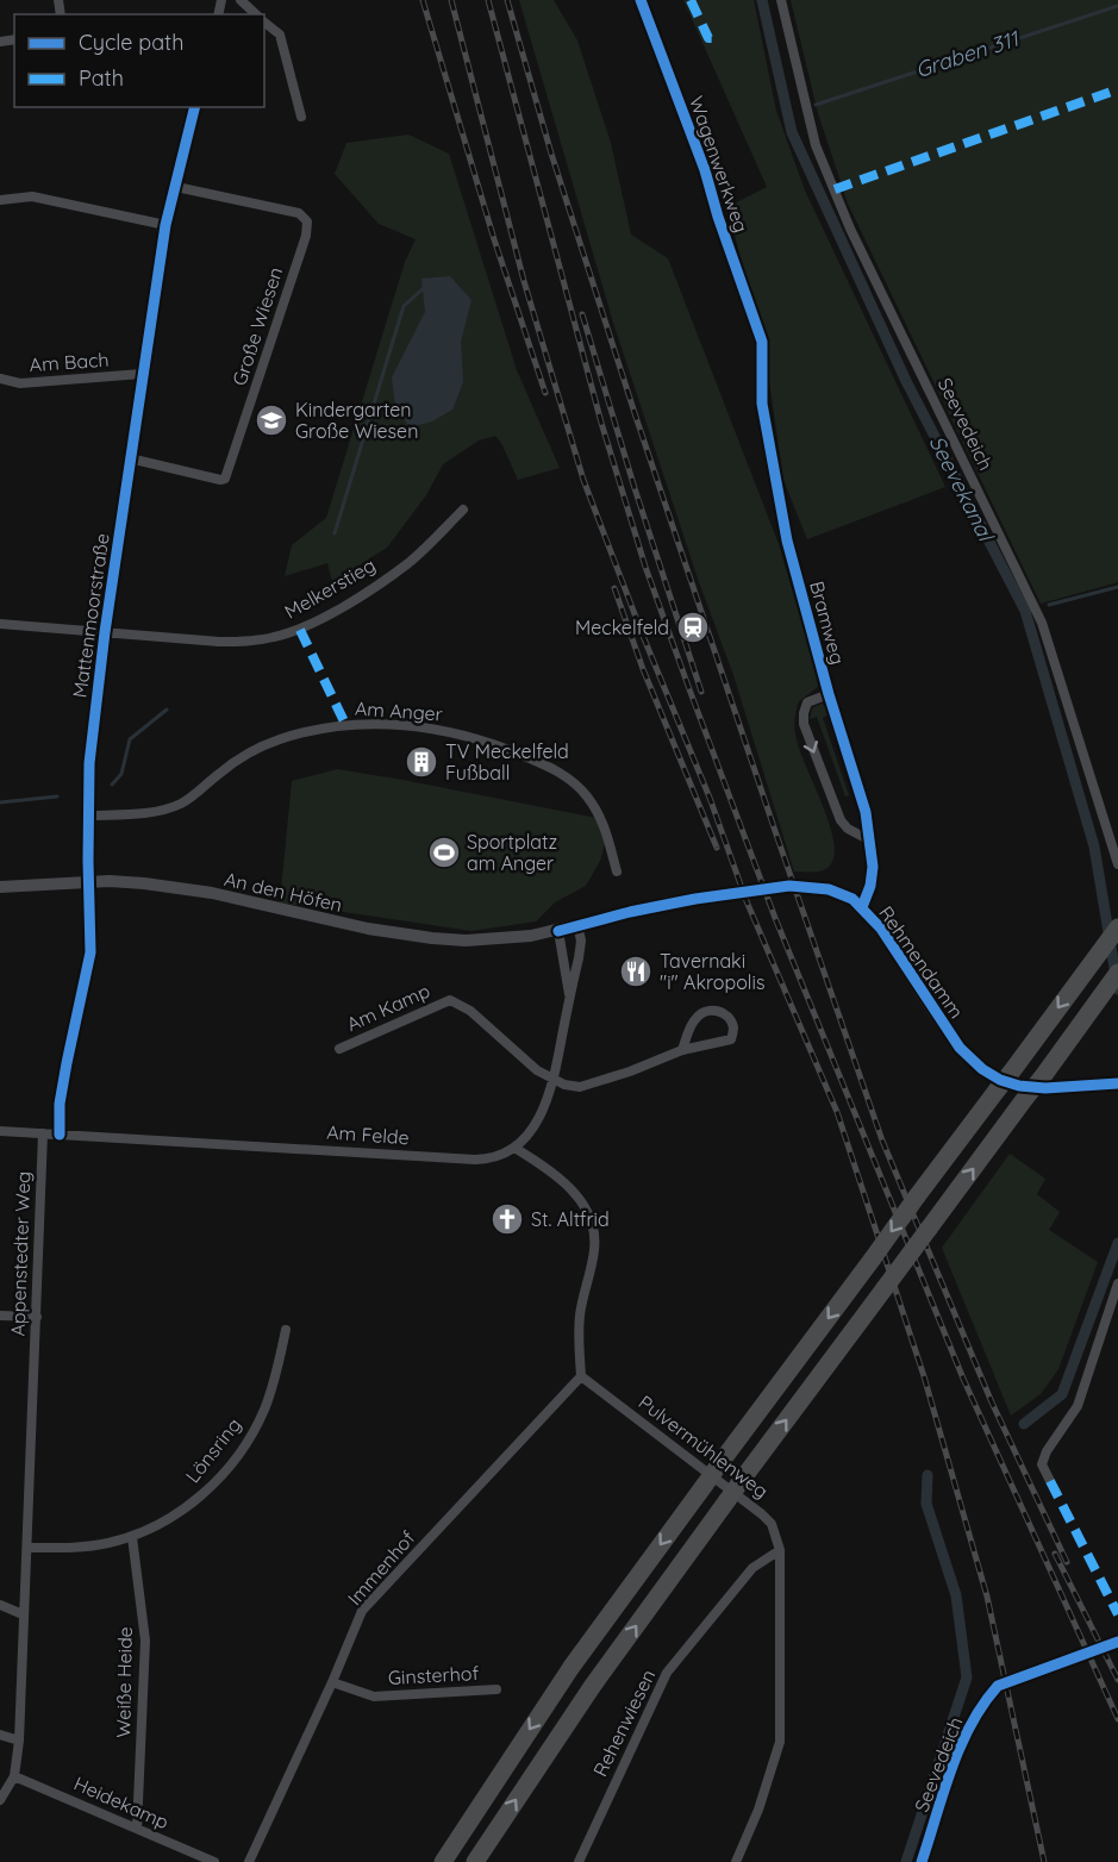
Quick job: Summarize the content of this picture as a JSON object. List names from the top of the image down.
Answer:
{
  "streets": {
    "street": [
      "Wagenwerkweg",
      "Große Wiesen",
      "Am Bach",
      "Seevedeich",
      "Melkerstieg",
      "Mattenmoorstraße",
      "Bramweg",
      "Am Anger",
      "An den Höfen",
      "Rehmendamm",
      "Am Kamp",
      "Am Felde",
      "Appenstedter Weg",
      "Pulvermühlenweg",
      "Lönsring",
      "Immenhof",
      "Ginsterhof",
      "Weiße Heide",
      "Rehenwiesen",
      "Heidekamp"
    ]
  },
  "crossings": [
    ["Wagenwerkweg", "Bramweg"],
    ["Große Wiesen", "Mattenmoorstraße"],
    ["Am Bach", "Mattenmoorstraße"],
    ["Melkerstieg", "Mattenmoorstraße"],
    ["Mattenmoorstraße", "Am Anger"],
    ["Mattenmoorstraße", "An den Höfen"],
    ["Mattenmoorstraße", "Am Felde"],
    ["Bramweg", "Rehmendamm"],
    ["An den Höfen", "Rehmendamm"],
    ["Am Kamp", "Am Felde"],
    ["Am Felde", "Appenstedter Weg"],
    ["Appenstedter Weg", "Lönsring"],
    ["Appenstedter Weg", "Heidekamp"],
    ["Pulvermühlenweg", "Immenhof"],
    ["Pulvermühlenweg", "Rehenwiesen"],
    ["Lönsring", "Weiße Heide"],
    ["Immenhof", "Ginsterhof"],
    ["Weiße Heide", "Heidekamp"]
  ],
  "water": ["Graben 311", "Seevekanal"],
  "places": {
    "school or university": ["Kindergarten Große Wiesen"],
    "station": ["Meckelfeld"],
    "building": ["TV Meckelfeld Fußball"],
    "sports": ["Sportplatz am Anger"],
    "restaurant": ["Tavernaki \"i\" Akropolis"],
    "church": ["St. Altfrid"]
  },
  "legend": ["Cycle path", "Path"]
}
